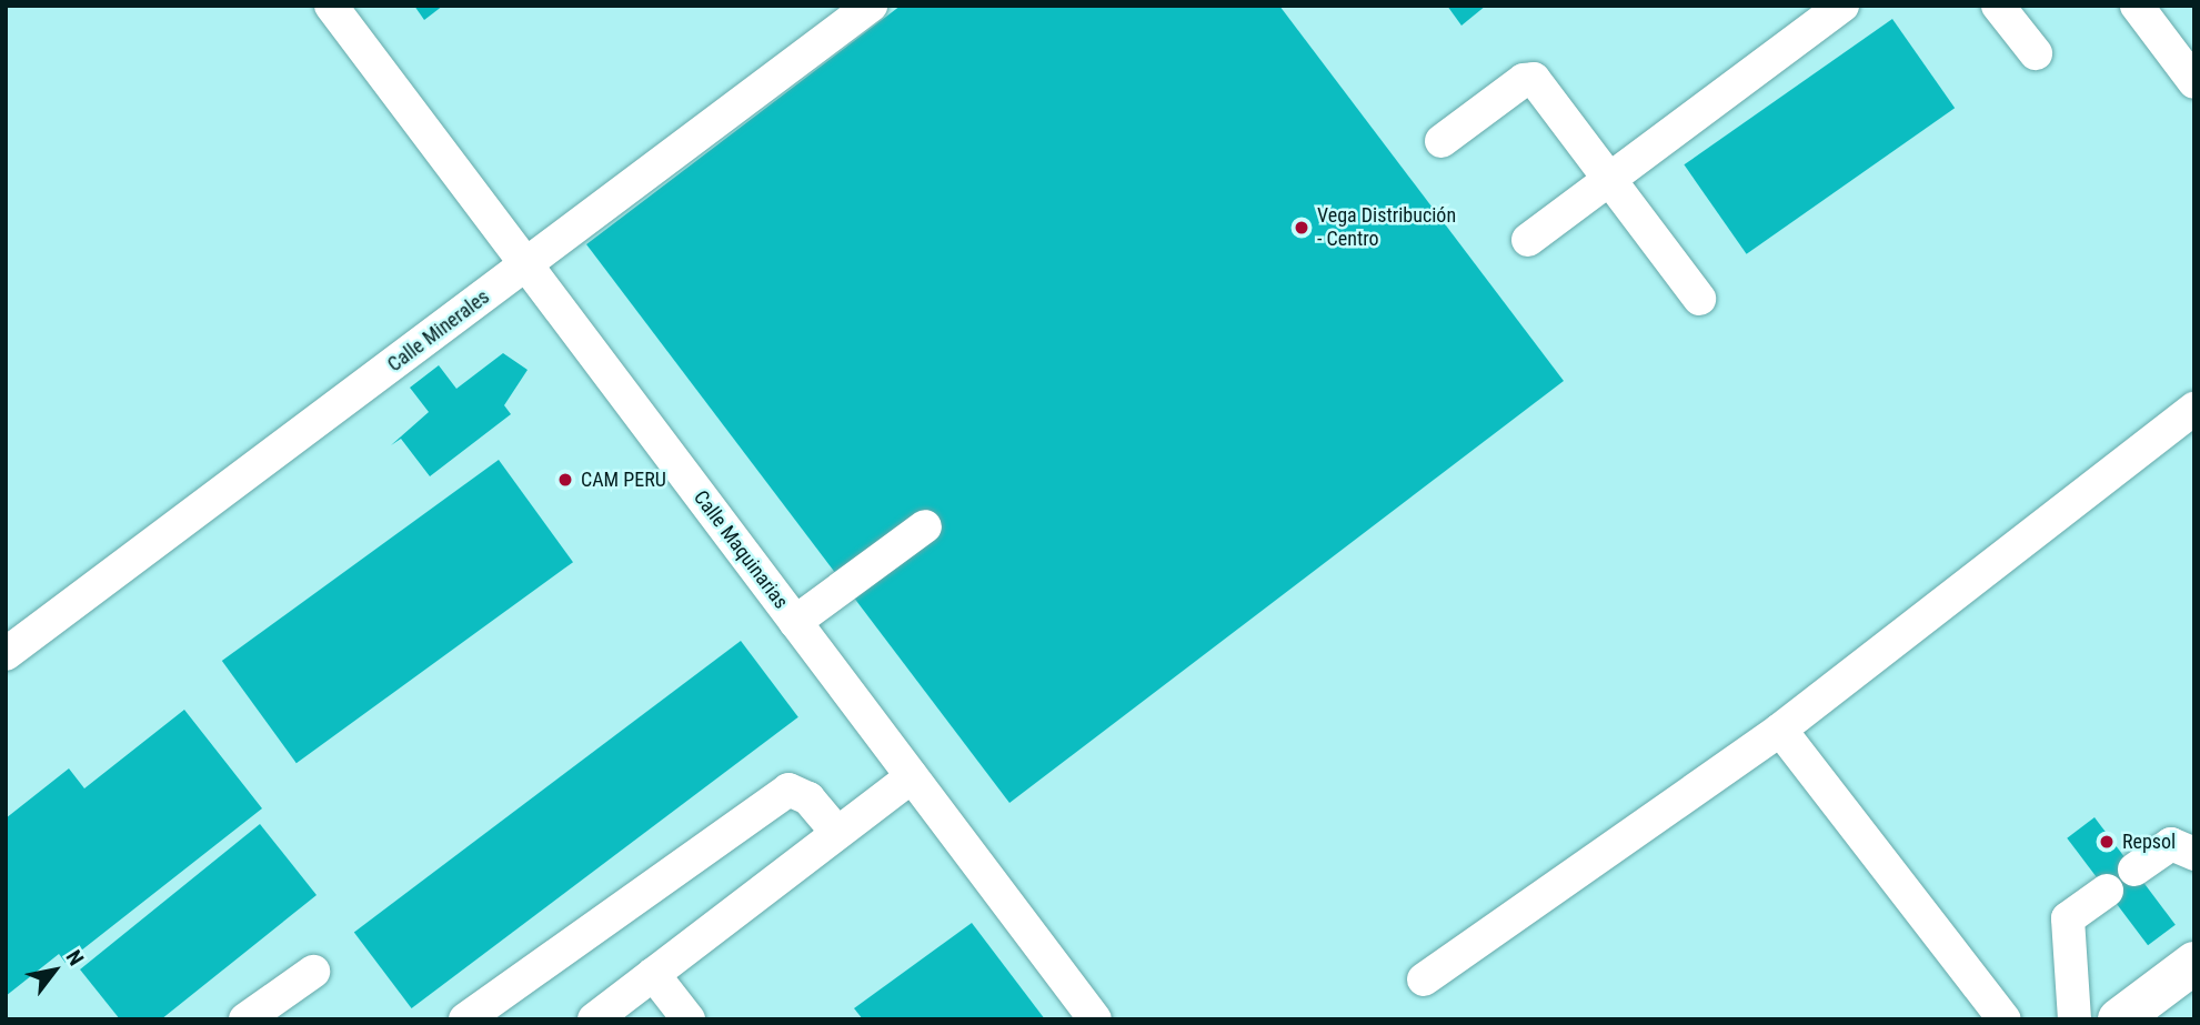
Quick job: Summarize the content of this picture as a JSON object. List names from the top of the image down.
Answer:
{
  "streets": {
    "lane": ["Calle Minerales", "Calle Maquinarias"]
  },
  "crossings": [
    ["Calle Minerales", "Calle Maquinarias"]
  ],
  "places": ["Vega Distribución - Centro", "CAM PERU", "Repsol"],
  "north": "top right"
}
